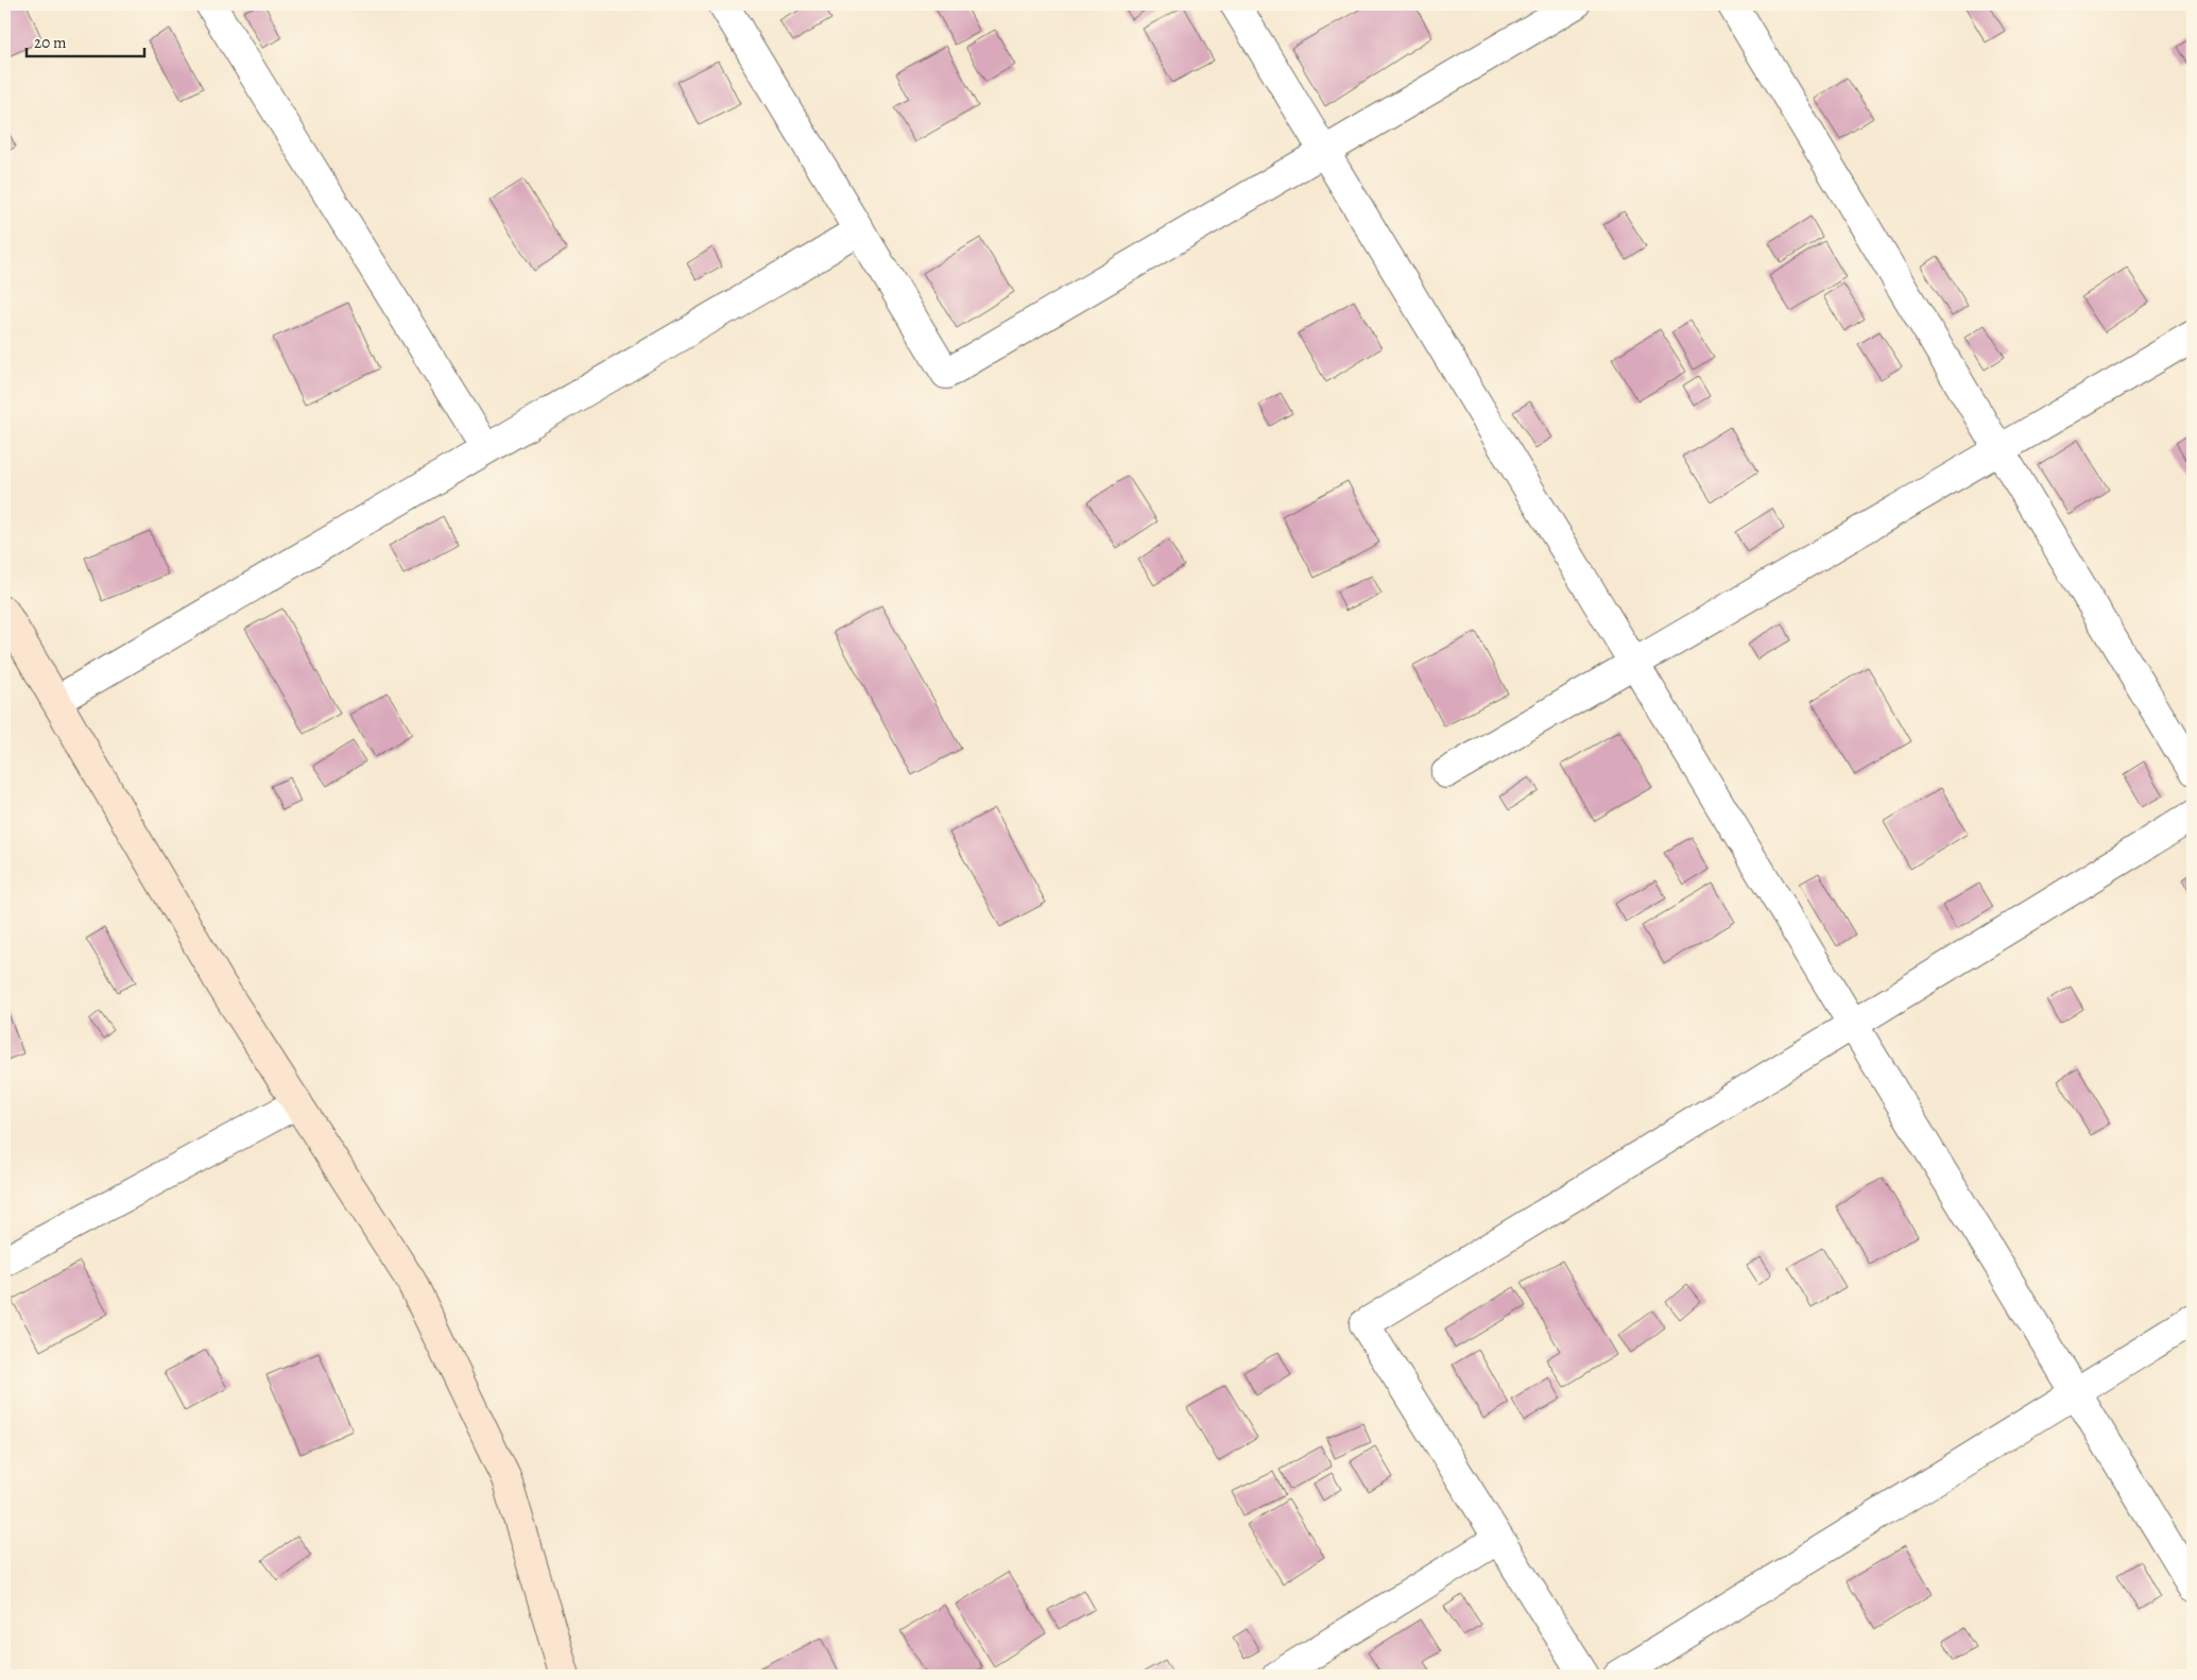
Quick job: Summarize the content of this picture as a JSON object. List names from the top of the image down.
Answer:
{
  "scale_bar": "20 m"
}
